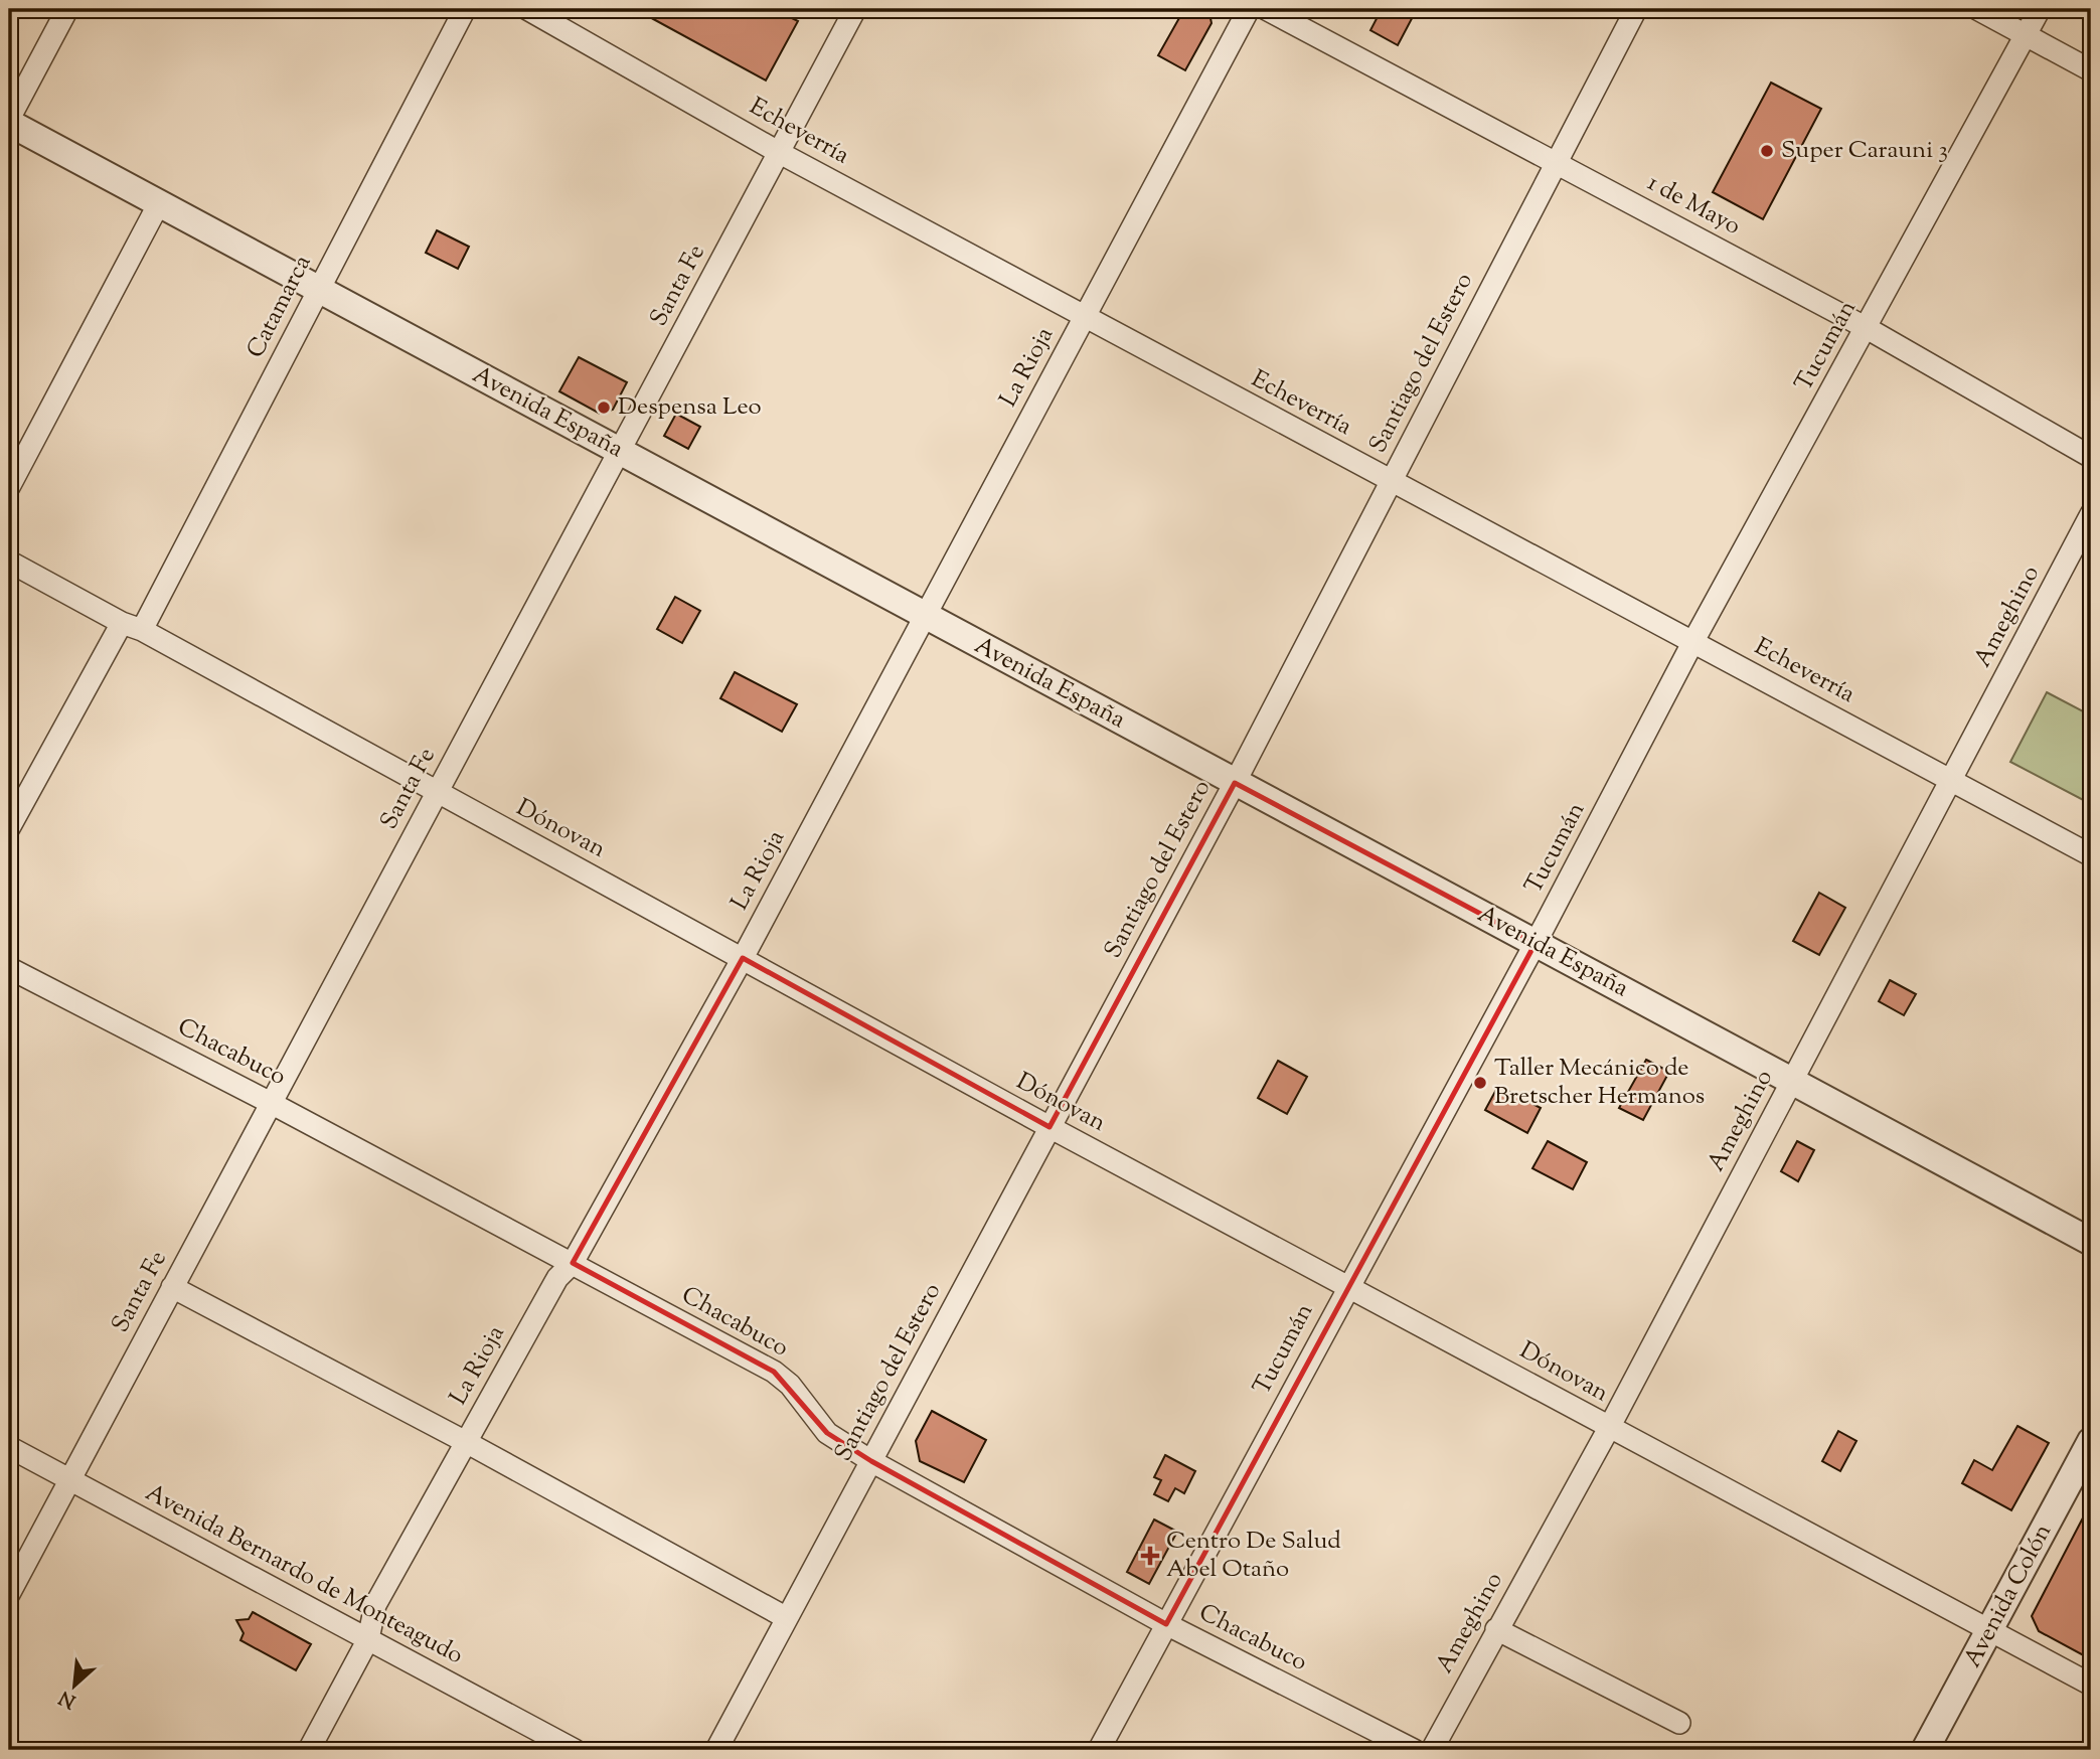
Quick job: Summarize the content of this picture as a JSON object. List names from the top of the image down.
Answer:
{
  "streets": {
    "street": [
      "Echeverría",
      "1 de Mayo",
      "Santa Fe",
      "Catamarca",
      "Tucumán",
      "Santiago del Estero",
      "La Rioja",
      "Avenida España",
      "Ameghino",
      "Dónovan",
      "Chacabuco",
      "Avenida Bernardo de Monteagudo",
      "Avenida Colón"
    ]
  },
  "crossings": [
    ["Echeverría", "Santa Fe"],
    ["Echeverría", "Tucumán"],
    ["Echeverría", "Santiago del Estero"],
    ["Echeverría", "La Rioja"],
    ["Echeverría", "Ameghino"],
    ["1 de Mayo", "Tucumán"],
    ["1 de Mayo", "Santiago del Estero"],
    ["Santa Fe", "Avenida España"],
    ["Santa Fe", "Dónovan"],
    ["Santa Fe", "Chacabuco"],
    ["Santa Fe", "Avenida Bernardo de Monteagudo"],
    ["Catamarca", "Avenida España"],
    ["Catamarca", "Dónovan"],
    ["Tucumán", "Avenida España"],
    ["Tucumán", "Dónovan"],
    ["Tucumán", "Chacabuco"],
    ["Santiago del Estero", "Avenida España"],
    ["Santiago del Estero", "Dónovan"],
    ["Santiago del Estero", "Chacabuco"],
    ["La Rioja", "Avenida España"],
    ["La Rioja", "Dónovan"],
    ["La Rioja", "Chacabuco"],
    ["La Rioja", "Avenida Bernardo de Monteagudo"],
    ["Avenida España", "Ameghino"],
    ["Ameghino", "Dónovan"],
    ["Dónovan", "Avenida Colón"]
  ],
  "places": {
    "other": ["Super Carauni 3", "Despensa Leo", "Taller Mecánico de Bretscher Hermanos"],
    "health": ["Centro De Salud Abel Otaño"]
  },
  "north": "bottom left"
}
